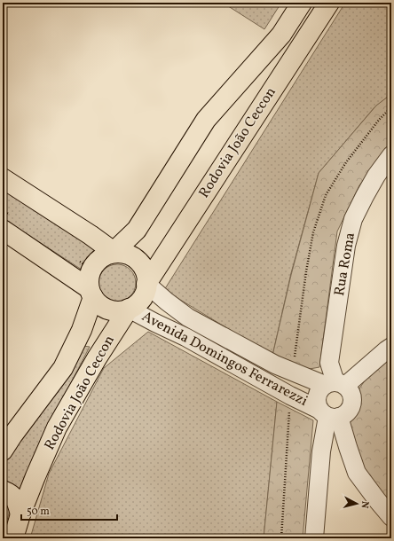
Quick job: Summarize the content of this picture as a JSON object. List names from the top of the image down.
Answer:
{
  "streets": {
    "main road": ["Rodovia João Ceccon"],
    "street": ["Rua Roma", "Avenida Domingos Ferrarezzi"]
  },
  "crossings": [
    ["Rodovia João Ceccon", "Avenida Domingos Ferrarezzi"],
    ["Rua Roma", "Avenida Domingos Ferrarezzi"]
  ],
  "scale_bar": "50 m",
  "north": "right"
}
